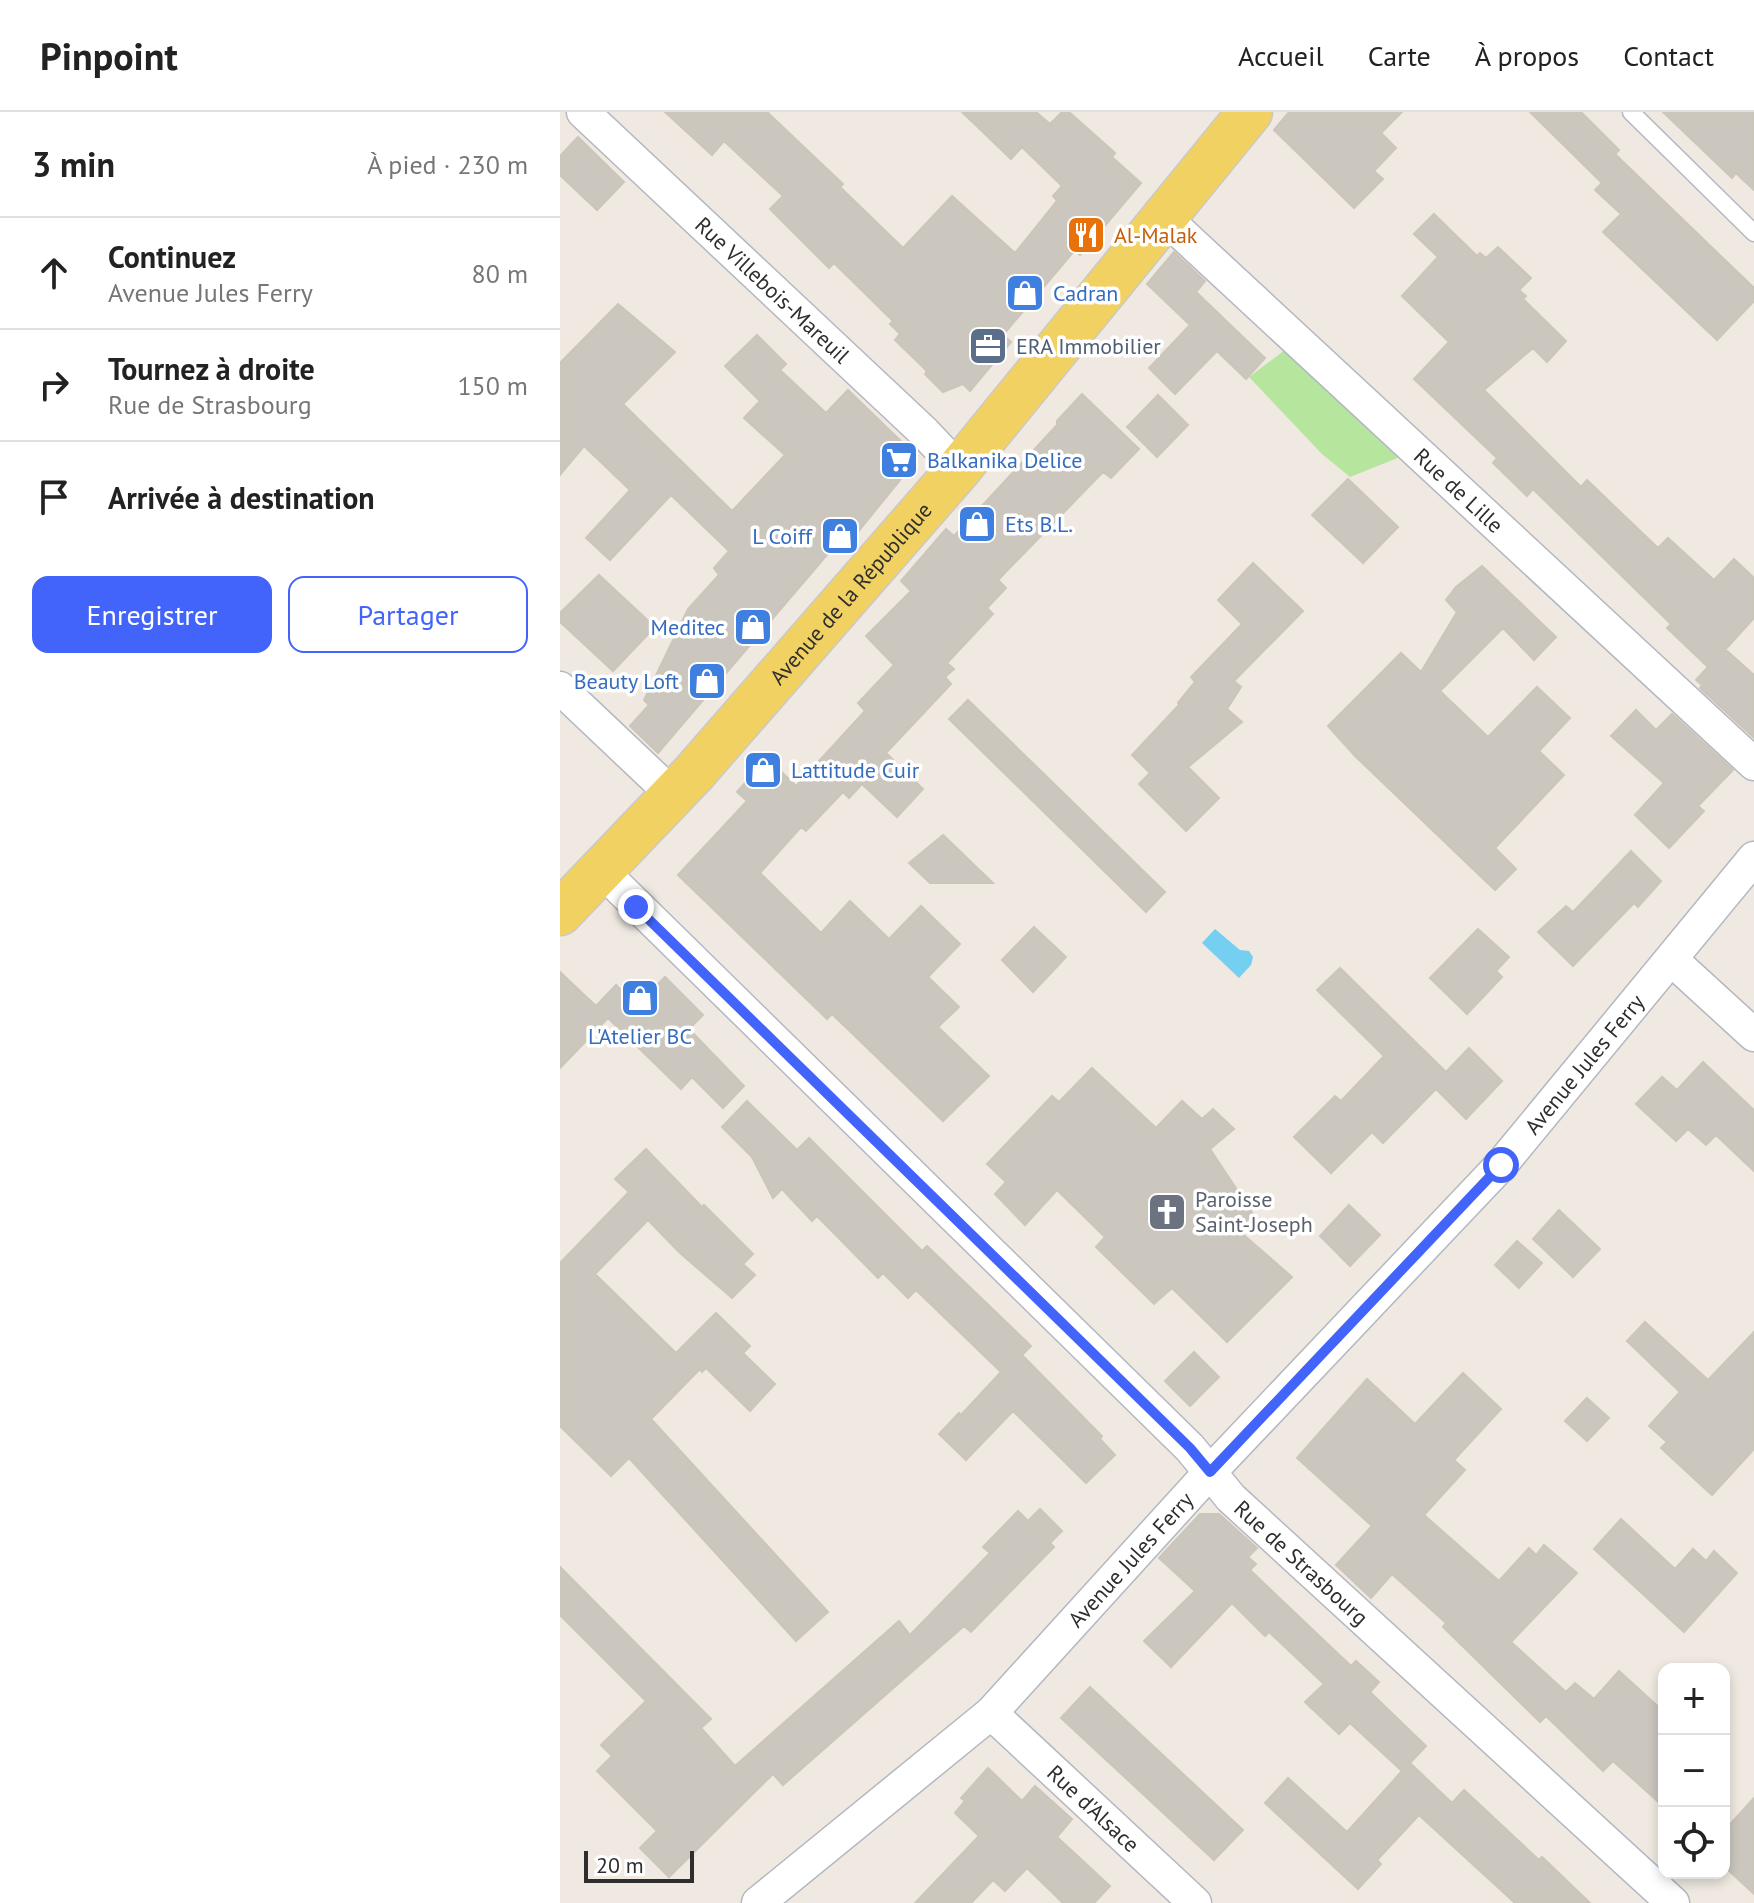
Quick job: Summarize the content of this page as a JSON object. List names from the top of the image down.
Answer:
{
  "streets": {
    "main road": ["Avenue de la République"],
    "street": [
      "Rue Villebois-Mareuil",
      "Rue de Lille",
      "Avenue Jules Ferry",
      "Rue de Strasbourg",
      "Rue d'Alsace"
    ]
  },
  "crossings": [
    ["Rue Villebois-Mareuil", "Avenue de la République"],
    ["Rue de Lille", "Avenue de la République"],
    ["Avenue de la République", "Rue de Strasbourg"],
    ["Avenue Jules Ferry", "Rue de Strasbourg"],
    ["Avenue Jules Ferry", "Rue d'Alsace"]
  ],
  "places": {
    "restaurant": ["Al-Malak"],
    "shop": [
      "Cadran",
      "Ets B.L.",
      "L Coiff",
      "Meditec",
      "Beauty Loft",
      "Lattitude Cuir",
      "L'Atelier BC"
    ],
    "office": ["ERA Immobilier"],
    "supermarket": ["Balkanika Delice"],
    "church": ["Paroisse Saint-Joseph"]
  },
  "scale_bar": "20 m",
  "page": {
    "header": "Pinpoint",
    "nav": [
      "Accueil",
      "Carte",
      "À propos",
      "Contact"
    ],
    "heading": ["3 min", "À pied · 230 m"],
    "list": [
      ["Continuez", "Avenue Jules Ferry", "80 m"],
      ["Tournez à droite", "Rue de Strasbourg", "150 m"],
      "Arrivée à destination"
    ],
    "buttons": ["Enregistrer", "Partager"],
    "map_buttons": ["+", "−"],
    "scale": "20 m"
  }
}
